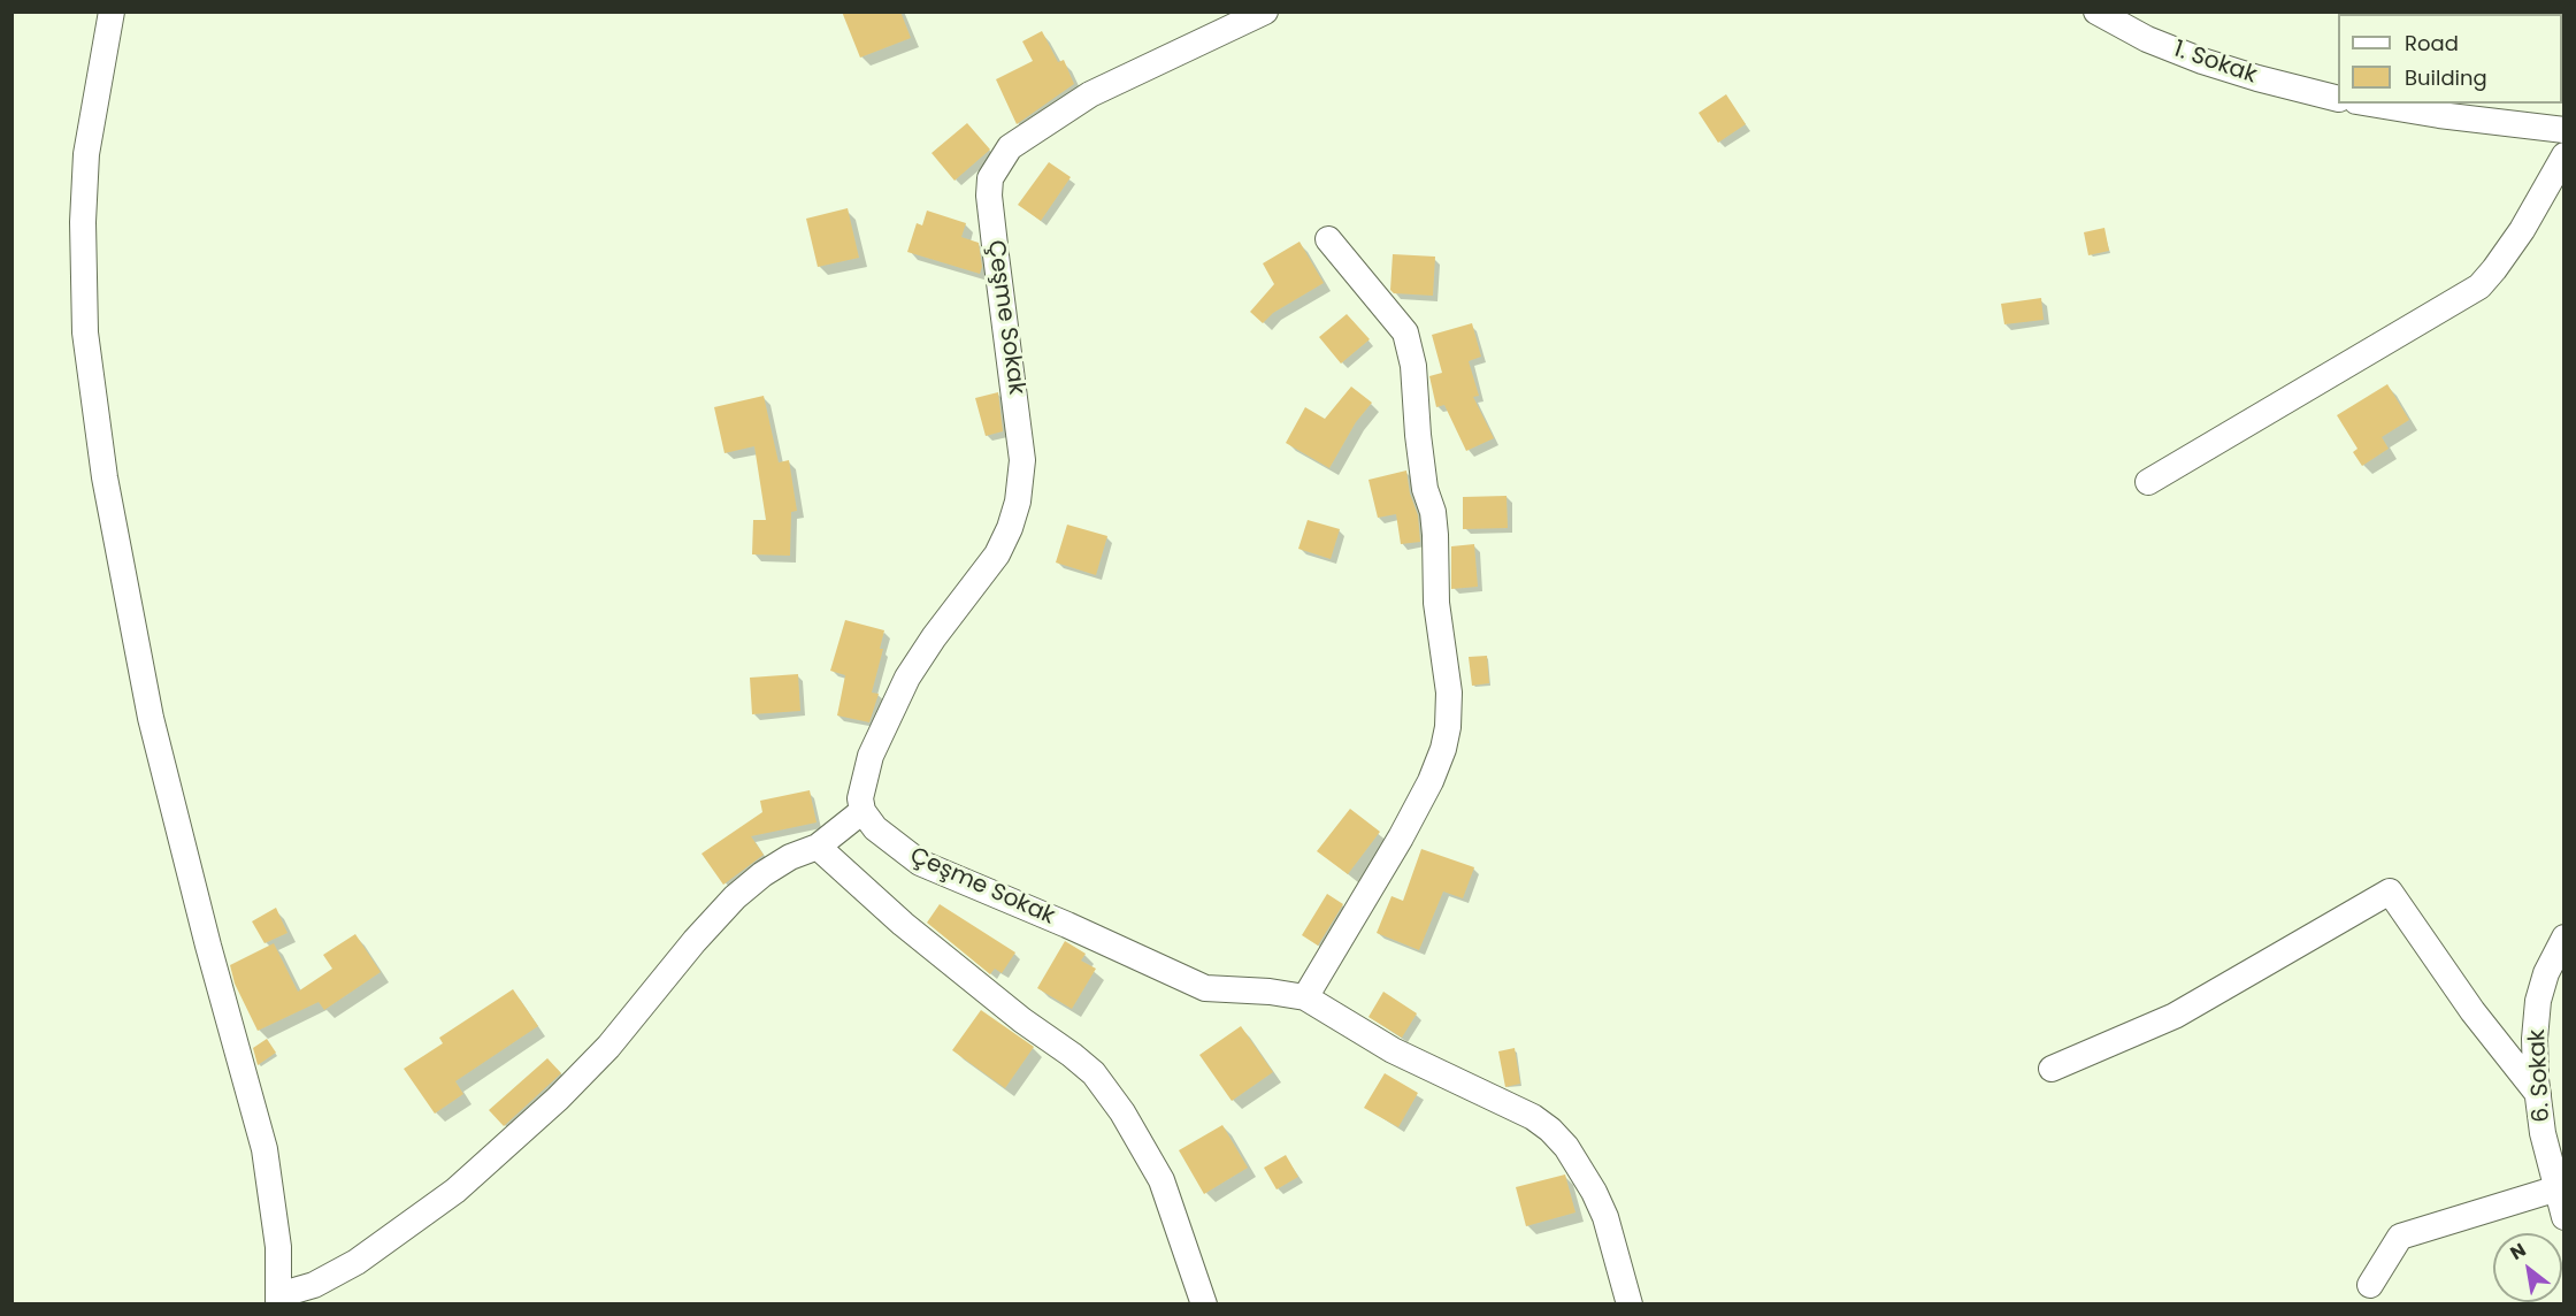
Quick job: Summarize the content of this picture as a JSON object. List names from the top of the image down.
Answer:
{
  "streets": {
    "street": ["1. Sokak", "Çeşme Sokak", "6. Sokak"]
  },
  "legend": ["Road", "Building"],
  "north": "top left"
}
